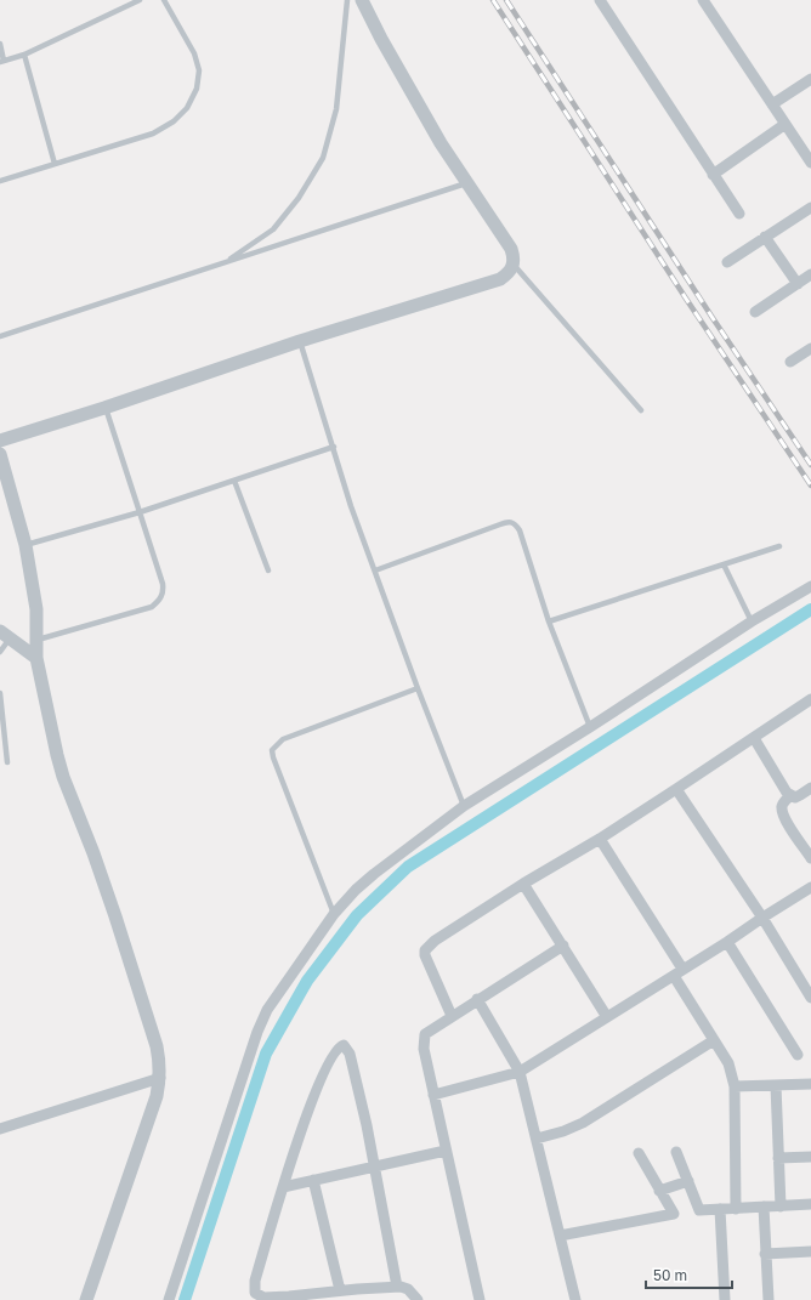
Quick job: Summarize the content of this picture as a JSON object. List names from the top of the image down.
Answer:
{
  "scale_bar": "50 m"
}
